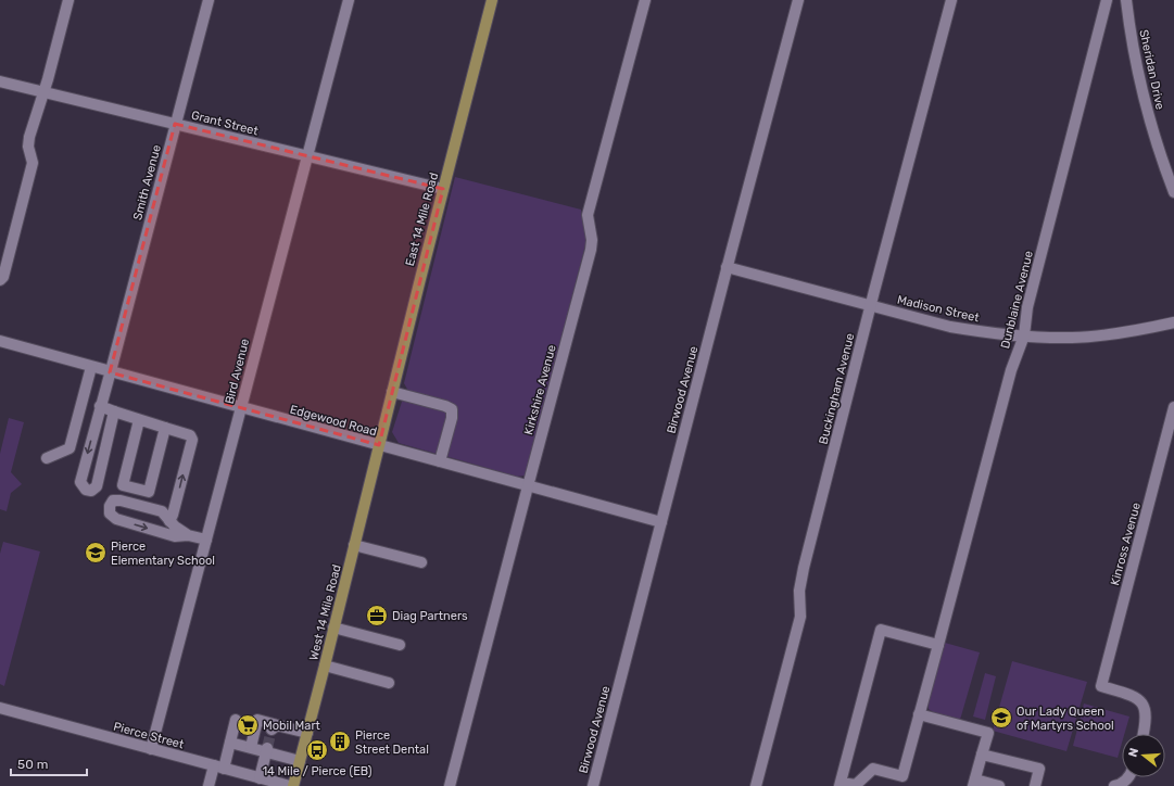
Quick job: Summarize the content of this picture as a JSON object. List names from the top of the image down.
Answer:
{
  "streets": {
    "main road": ["East 14 Mile Road", "West 14 Mile Road"],
    "street": [
      "Sheridan Drive",
      "Grant Street",
      "Smith Avenue",
      "Dunblaine Avenue",
      "Madison Street",
      "Bird Avenue",
      "Buckingham Avenue",
      "Kirkshire Avenue",
      "Birwood Avenue",
      "Edgewood Road",
      "Kinross Avenue",
      "Pierce Street"
    ]
  },
  "crossings": [
    ["Grant Street", "Smith Avenue"],
    ["Grant Street", "East 14 Mile Road"],
    ["Grant Street", "Bird Avenue"],
    ["Smith Avenue", "Edgewood Road"],
    ["East 14 Mile Road", "Edgewood Road"],
    ["East 14 Mile Road", "West 14 Mile Road"],
    ["Dunblaine Avenue", "Madison Street"],
    ["Madison Street", "Buckingham Avenue"],
    ["Madison Street", "Birwood Avenue"],
    ["Bird Avenue", "Edgewood Road"],
    ["Bird Avenue", "Pierce Street"],
    ["Kirkshire Avenue", "Edgewood Road"],
    ["Birwood Avenue", "Edgewood Road"],
    ["Edgewood Road", "West 14 Mile Road"],
    ["West 14 Mile Road", "Pierce Street"]
  ],
  "places": {
    "school or university": ["Pierce Elementary School", "Our Lady Queen of Martyrs School"],
    "office": ["Diag Partners"],
    "supermarket": ["Mobil Mart"],
    "building": ["Pierce Street Dental"],
    "bus stop": ["14 Mile / Pierce (EB)"]
  },
  "scale_bar": "50 m",
  "north": "left"
}
